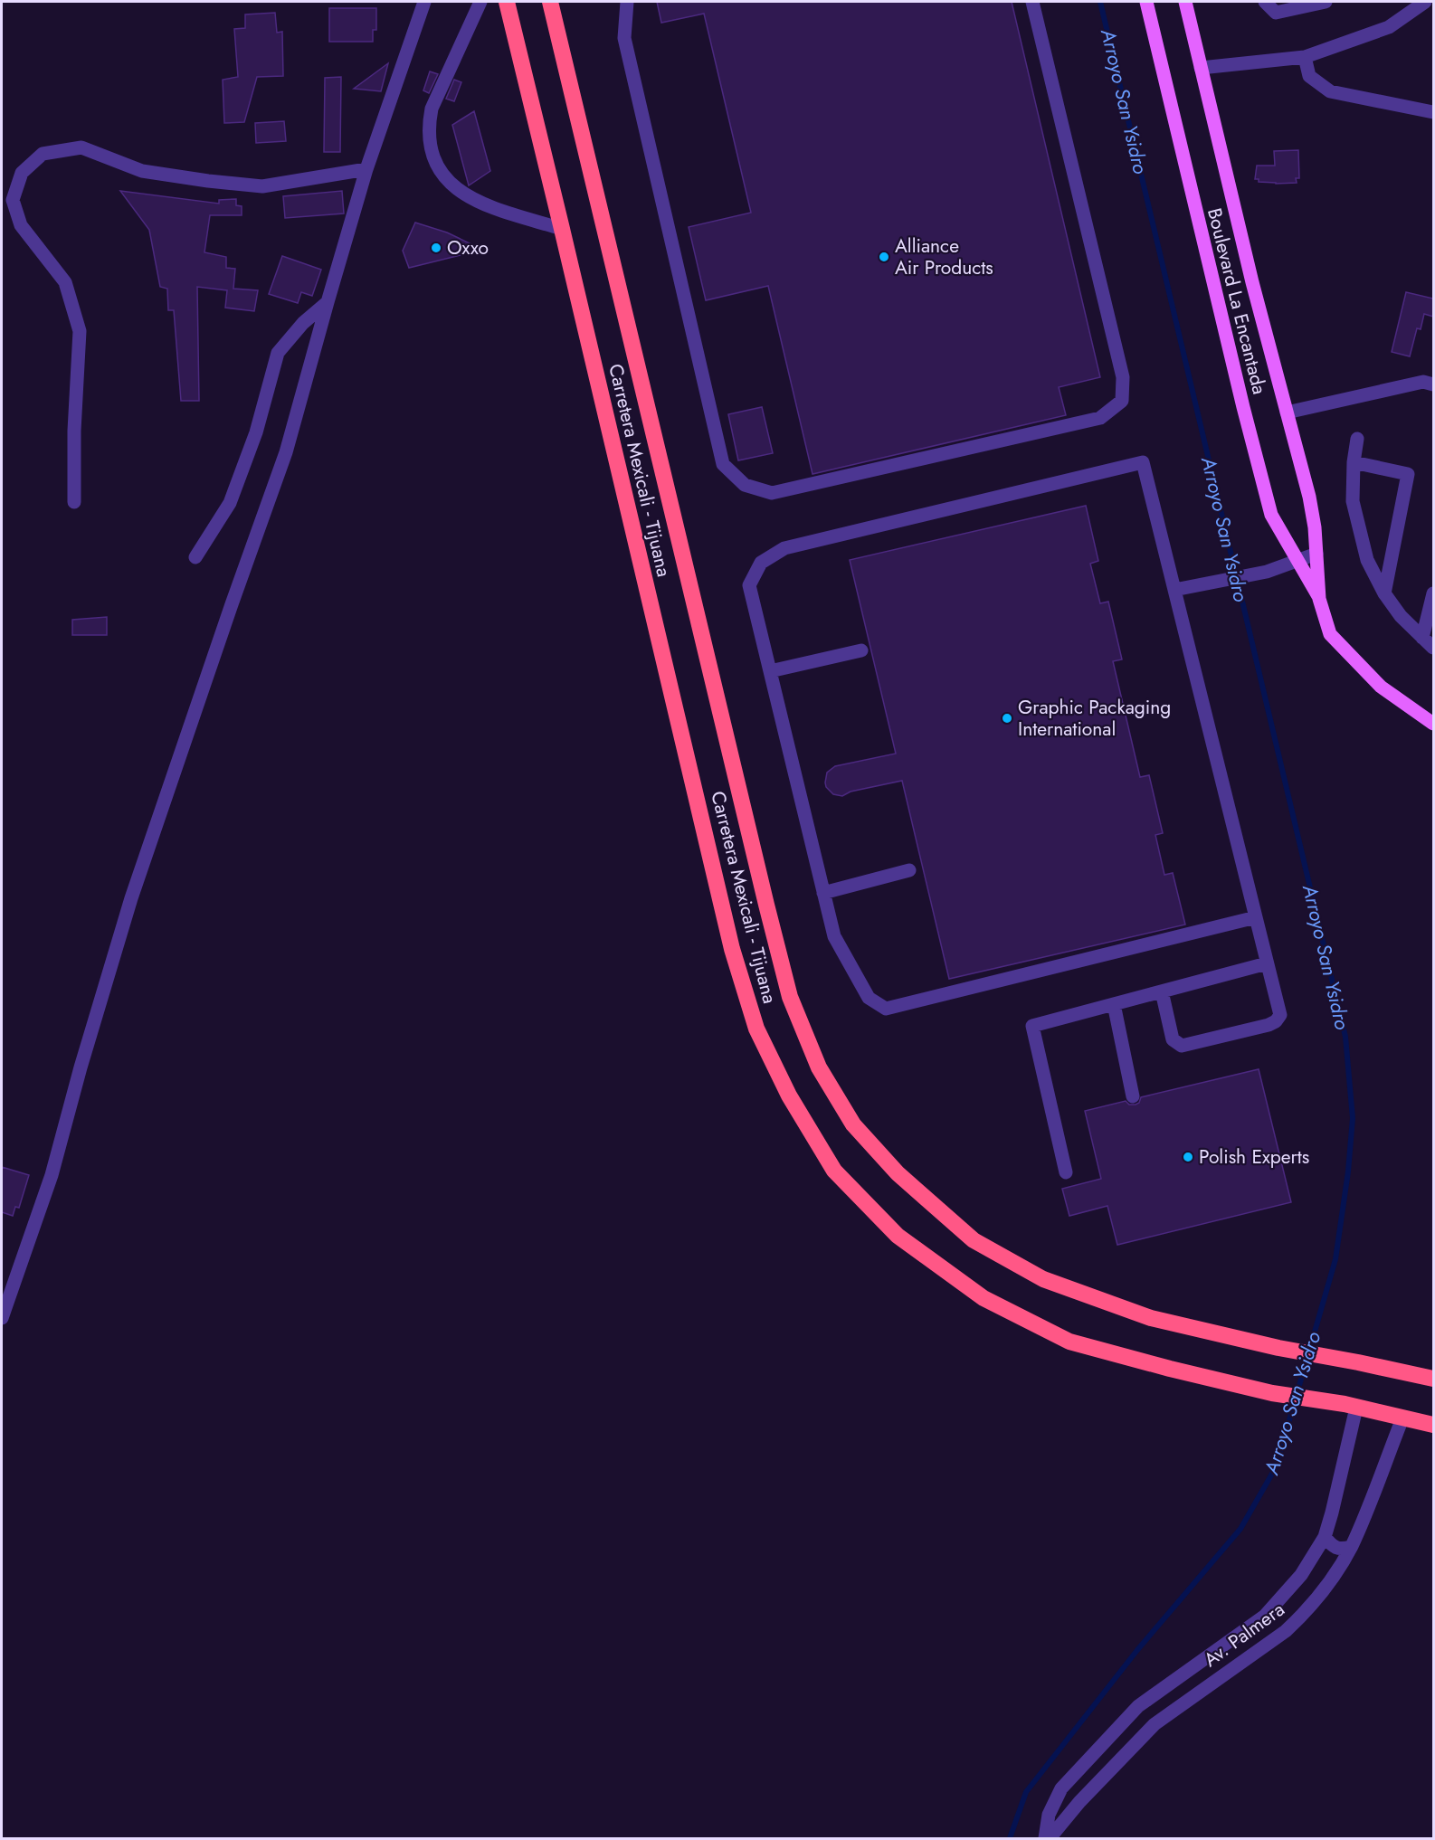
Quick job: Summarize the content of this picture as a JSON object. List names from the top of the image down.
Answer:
{
  "streets": {
    "highway": ["Carretera Mexicali - Tijuana"],
    "main road": ["Boulevard La Encantada"],
    "street": ["Av. Palmera"]
  },
  "crossings": [
    ["Carretera Mexicali - Tijuana", "Av. Palmera"]
  ],
  "water": ["Arroyo San Ysidro"],
  "places": [
    "Oxxo",
    "Alliance Air Products",
    "Graphic Packaging International",
    "Polish Experts"
  ]
}
